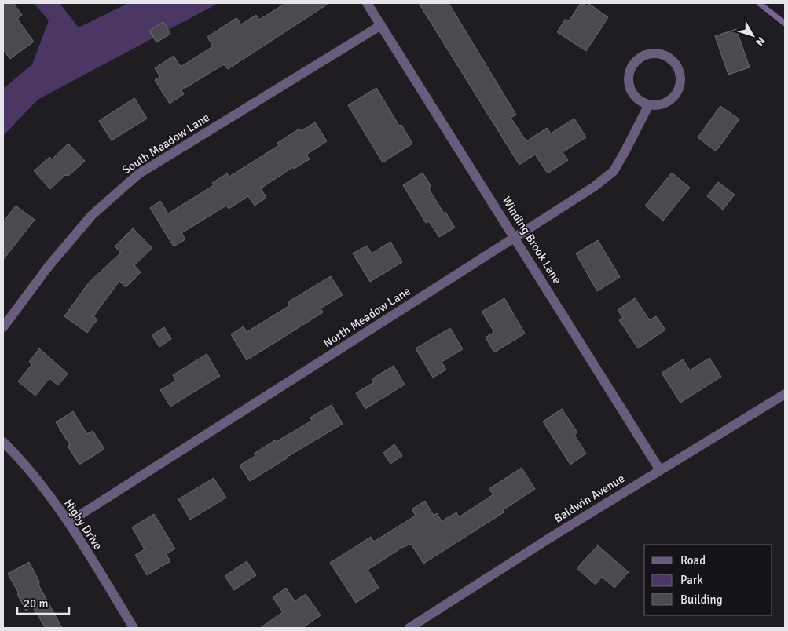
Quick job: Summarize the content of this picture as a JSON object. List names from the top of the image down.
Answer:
{
  "streets": {
    "street": [
      "South Meadow Lane",
      "Winding Brook Lane",
      "North Meadow Lane",
      "Baldwin Avenue",
      "Higby Drive"
    ]
  },
  "crossings": [
    ["South Meadow Lane", "Winding Brook Lane"],
    ["Winding Brook Lane", "North Meadow Lane"],
    ["Winding Brook Lane", "Baldwin Avenue"],
    ["North Meadow Lane", "Higby Drive"]
  ],
  "legend": ["Road", "Park", "Building"],
  "scale_bar": "20 m",
  "north": "bottom right"
}
